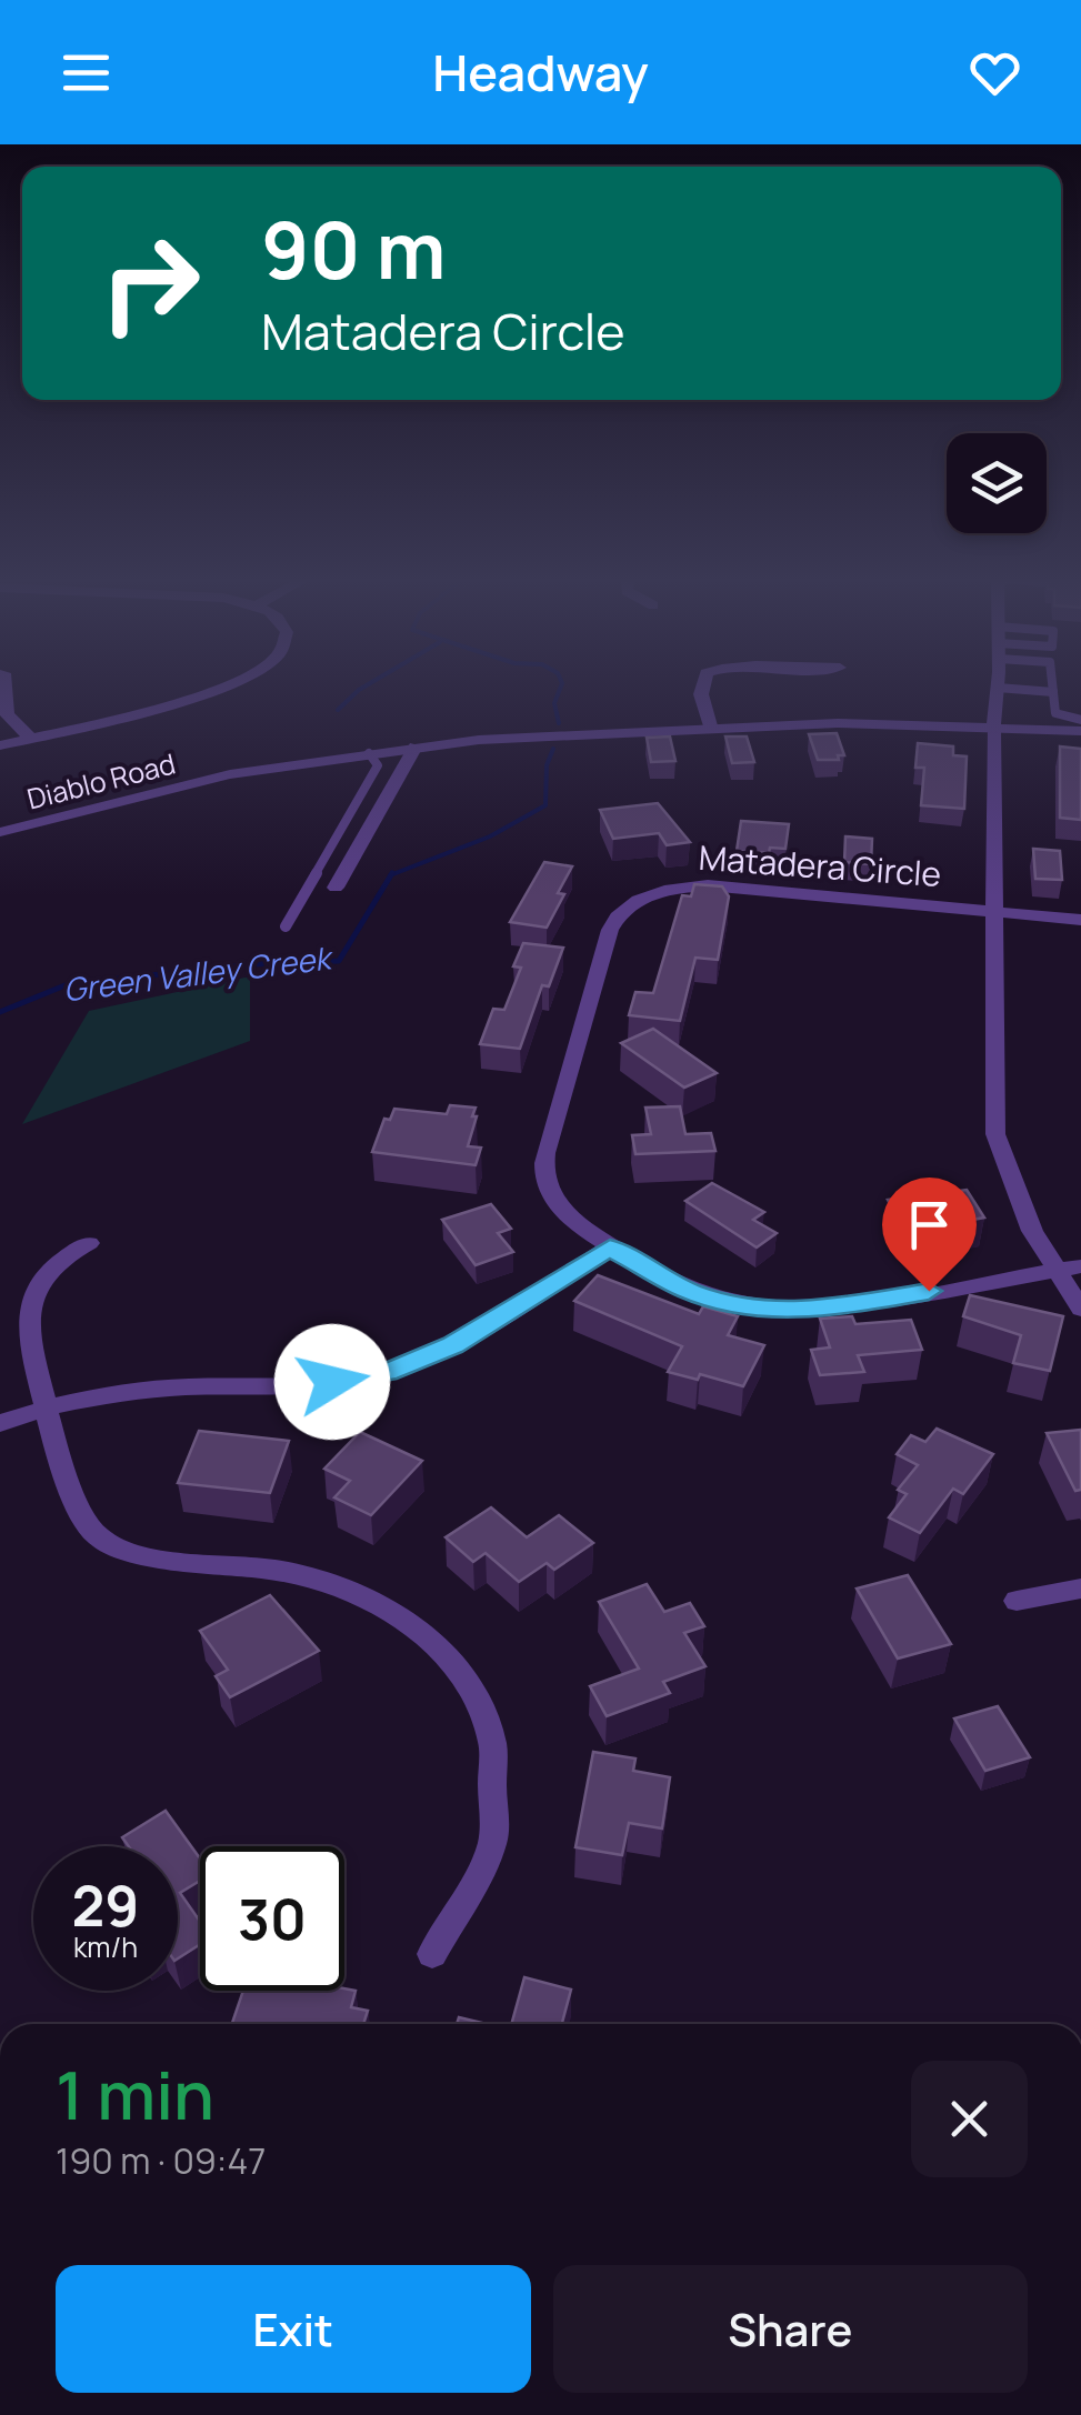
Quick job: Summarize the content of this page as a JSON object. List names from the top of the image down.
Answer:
{
  "streets": {
    "street": ["Diablo Road", "Matadera Circle"]
  },
  "water": ["Green Valley Creek"],
  "page": {
    "header": "Headway",
    "turn": ["90 m", "Matadera Circle"],
    "speed": "29 km/h",
    "limit": "30",
    "heading": ["1 min", "190 m · 09:47"],
    "buttons": ["Exit", "Share"]
  }
}
